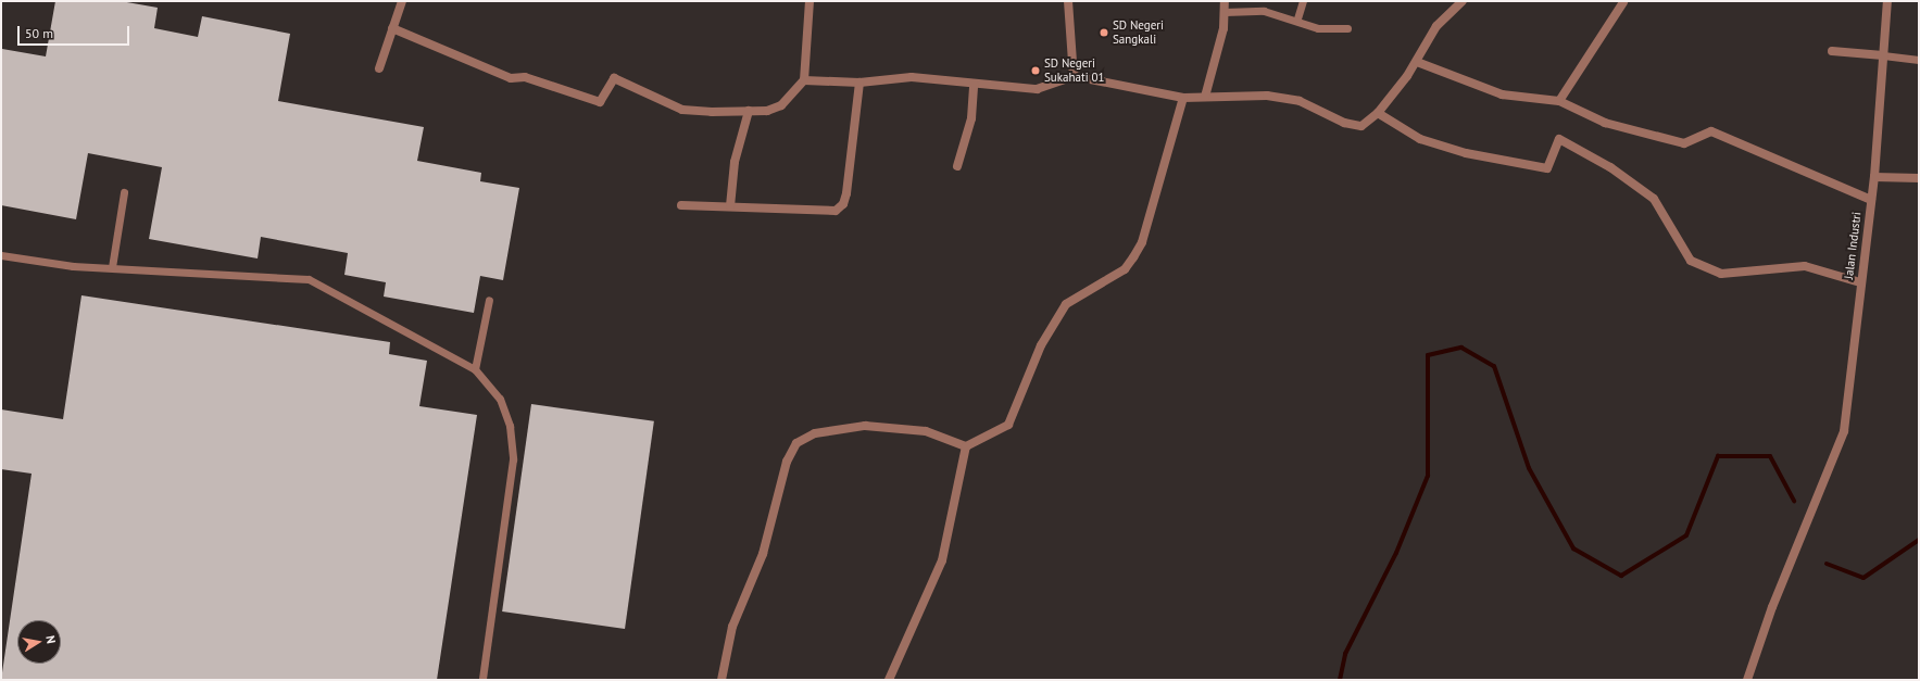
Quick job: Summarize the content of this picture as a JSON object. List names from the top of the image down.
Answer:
{
  "streets": {
    "street": ["Jalan Industri"]
  },
  "places": ["SD Negeri Sangkali", "SD Negeri Sukahati 01"],
  "scale_bar": "50 m",
  "north": "right"
}
